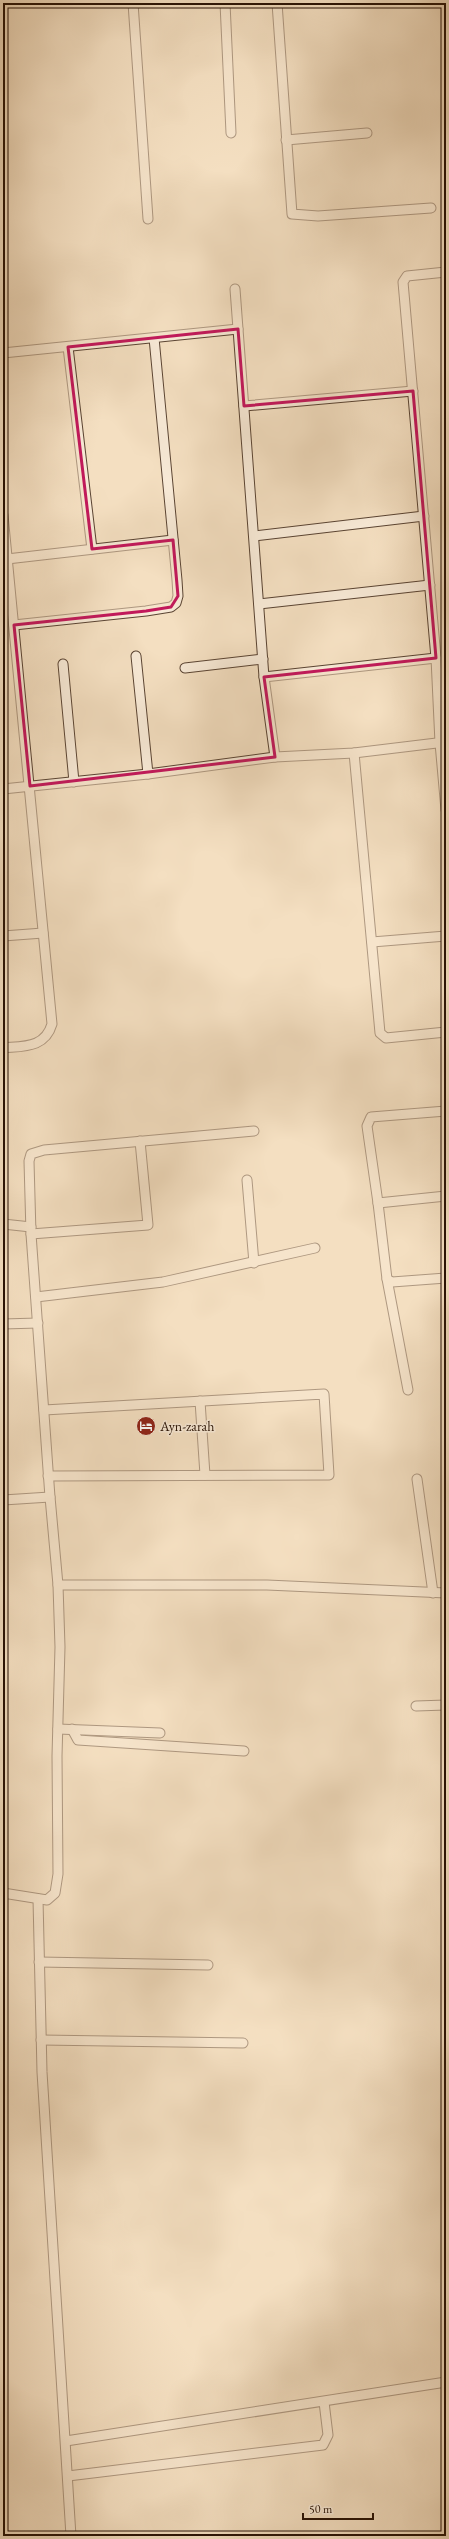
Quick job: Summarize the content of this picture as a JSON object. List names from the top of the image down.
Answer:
{
  "places": {
    "hotel": ["Ayn-zarah"]
  },
  "scale_bar": "50 m"
}
